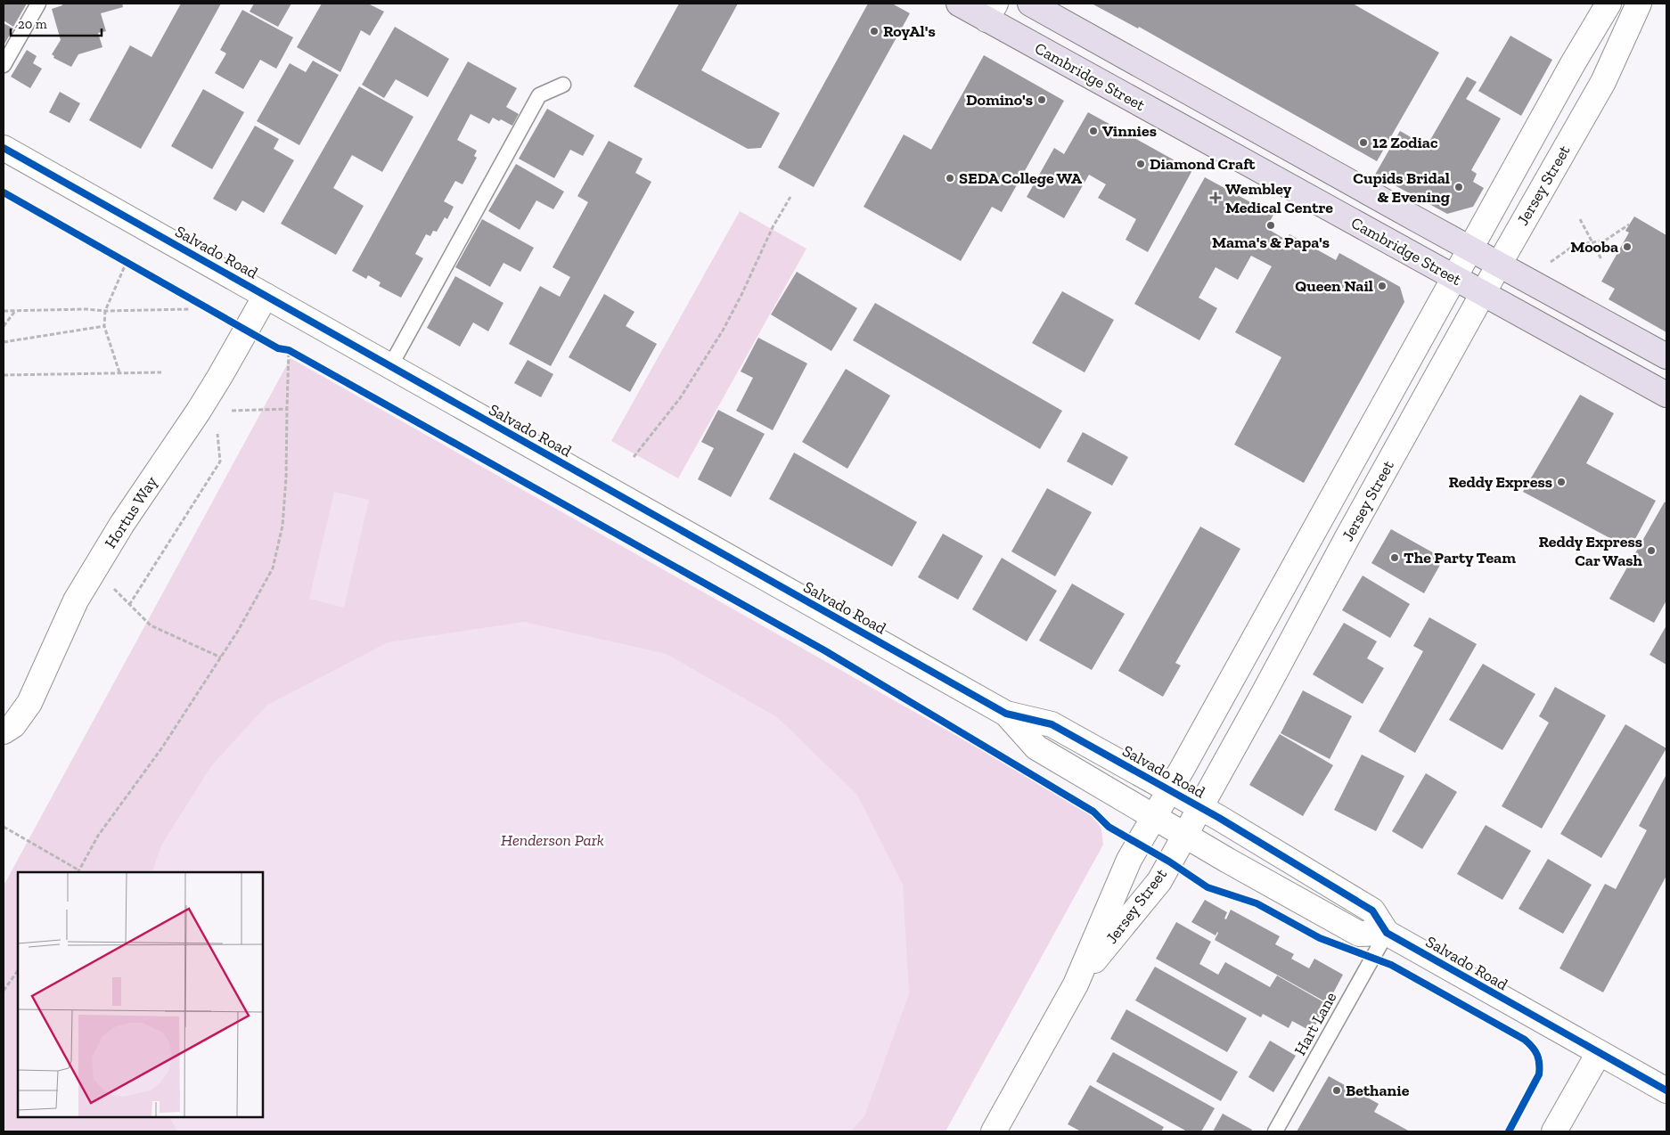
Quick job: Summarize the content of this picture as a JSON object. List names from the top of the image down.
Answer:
{
  "streets": {
    "main road": ["Cambridge Street"],
    "street": ["Jersey Street", "Salvado Road", "Hortus Way"],
    "lane": ["Hart Lane"]
  },
  "crossings": [
    ["Cambridge Street", "Jersey Street"],
    ["Jersey Street", "Salvado Road"],
    ["Salvado Road", "Hortus Way"],
    ["Salvado Road", "Hart Lane"]
  ],
  "parks": ["Henderson Park"],
  "places": {
    "other": [
      "RoyAl's",
      "Domino's",
      "Vinnies",
      "12 Zodiac",
      "Diamond Craft",
      "SEDA College WA",
      "Cupids Bridal & Evening",
      "Mama's & Papa's",
      "Mooba",
      "Queen Nail",
      "Reddy Express",
      "Reddy Express Car Wash",
      "The Party Team",
      "Bethanie"
    ],
    "health": ["Wembley Medical Centre"]
  },
  "scale_bar": "20 m"
}
